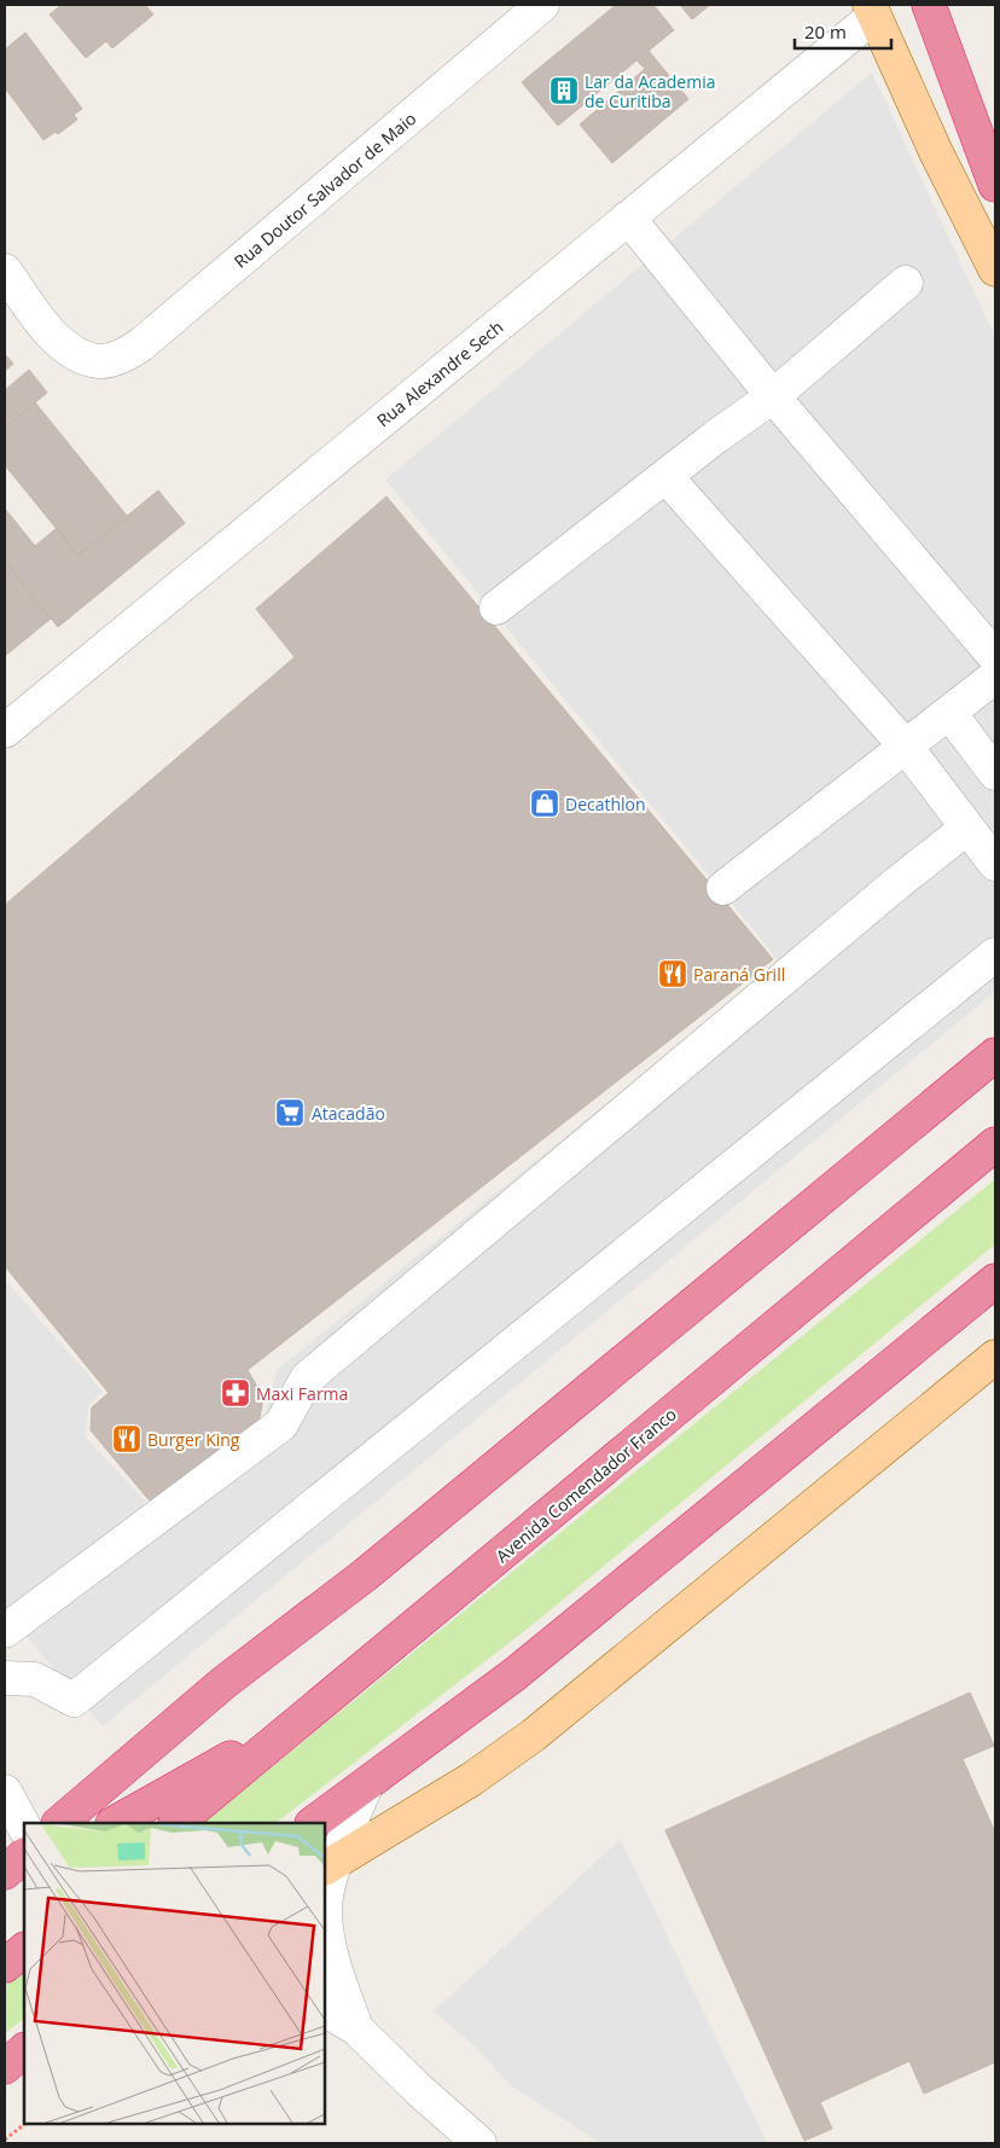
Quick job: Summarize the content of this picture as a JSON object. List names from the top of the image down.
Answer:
{
  "streets": {
    "highway": ["Avenida Comendador Franco"],
    "street": ["Rua Doutor Salvador de Maio", "Rua Alexandre Sech"]
  },
  "places": {
    "building": ["Lar da Academia de Curitiba"],
    "shop": ["Decathlon"],
    "restaurant": ["Paraná Grill", "Burger King"],
    "supermarket": ["Atacadão"],
    "pharmacy": ["Maxi Farma"]
  },
  "scale_bar": "20 m"
}
